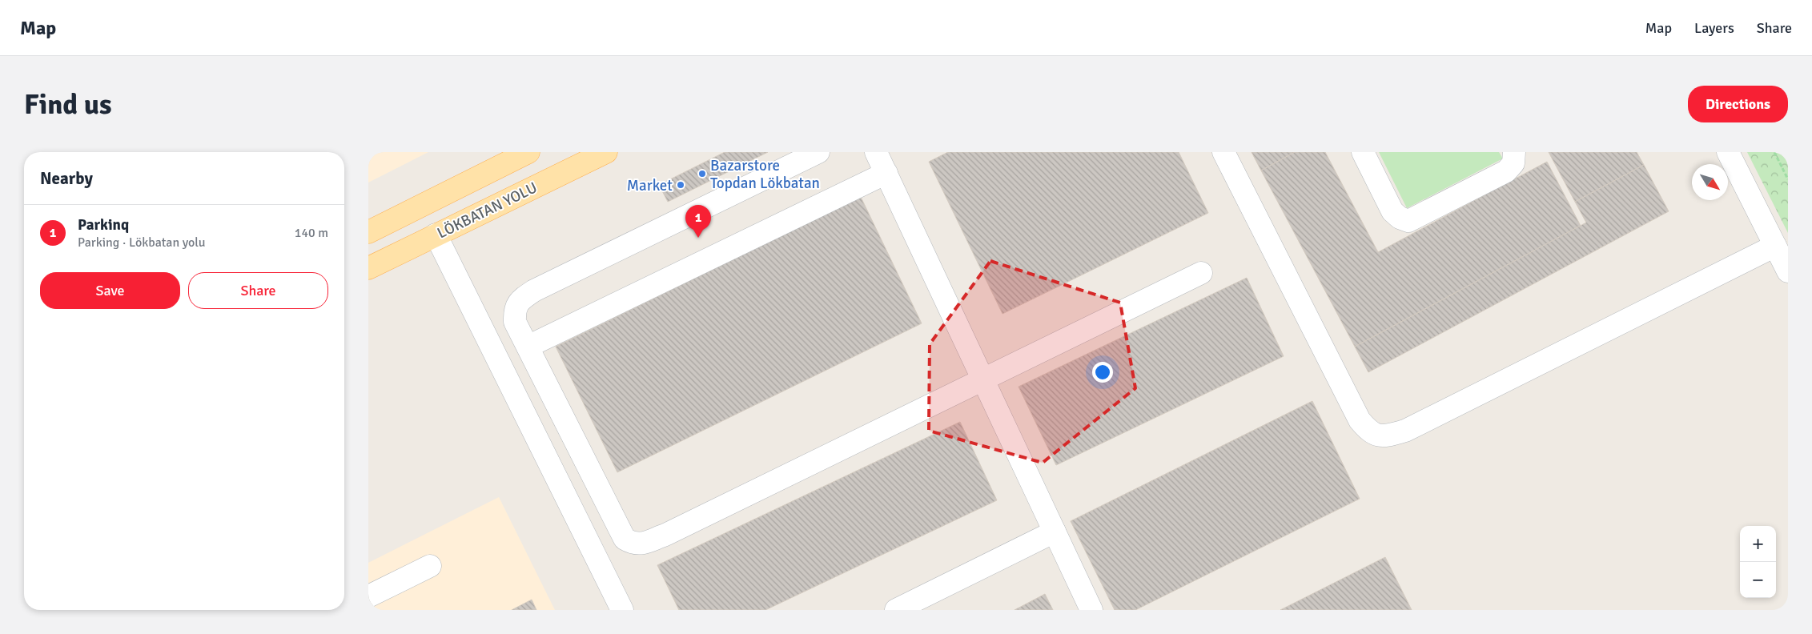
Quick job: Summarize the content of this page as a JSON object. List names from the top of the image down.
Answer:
{
  "streets": {
    "main road": ["LÖKBATAN YOLU"]
  },
  "places": ["Bazarstore Topdan Lökbatan", "Market"],
  "north": "bottom right",
  "page": {
    "header": "Map",
    "nav": ["Map", "Layers", "Share"],
    "buttons": [
      "Directions",
      ["Save", "Share"]
    ],
    "title": "Find us",
    "heading": "Nearby",
    "list": [
      {
        "mark": "1",
        "name": "Parkinq",
        "note": "Parking · Lökbatan yolu",
        "value": "140 m"
      }
    ],
    "pins": "1",
    "map_buttons": ["+", "−"]
  }
}
